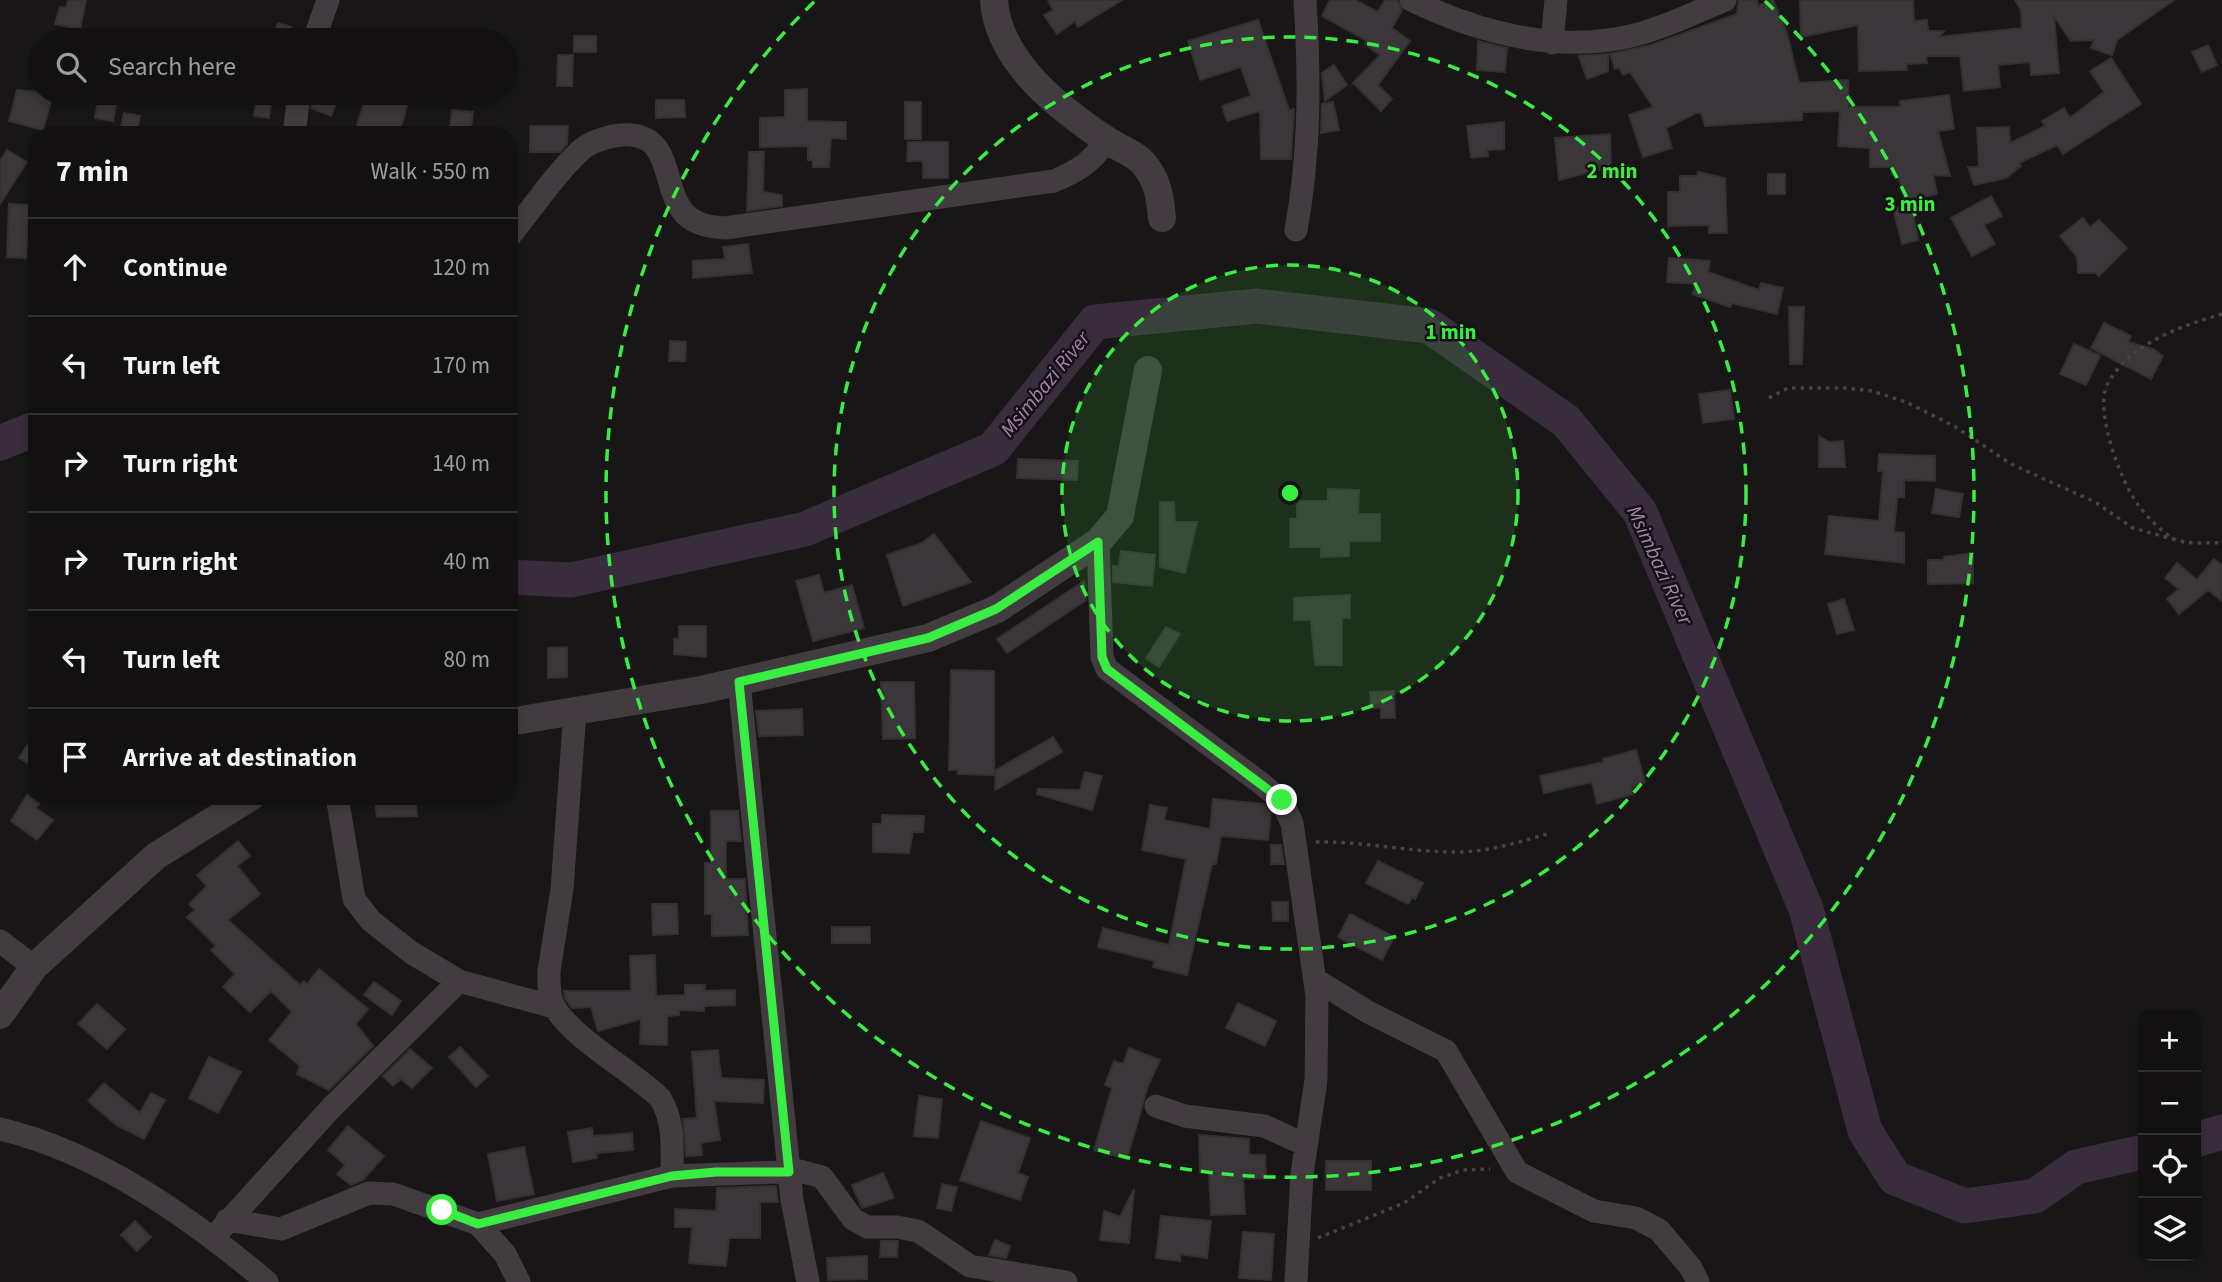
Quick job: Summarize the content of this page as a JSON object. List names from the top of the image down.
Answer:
{
  "water": ["Msimbazi River"],
  "page": {
    "search": "Search here",
    "heading": ["7 min", "Walk · 550 m"],
    "list": [
      ["Continue", "120 m"],
      ["Turn left", "170 m"],
      ["Turn right", "140 m"],
      ["Turn right", "40 m"],
      ["Turn left", "80 m"],
      "Arrive at destination"
    ],
    "map_buttons": ["+", "−"]
  },
  "rings": ["2 min", "3 min", "1 min"]
}
